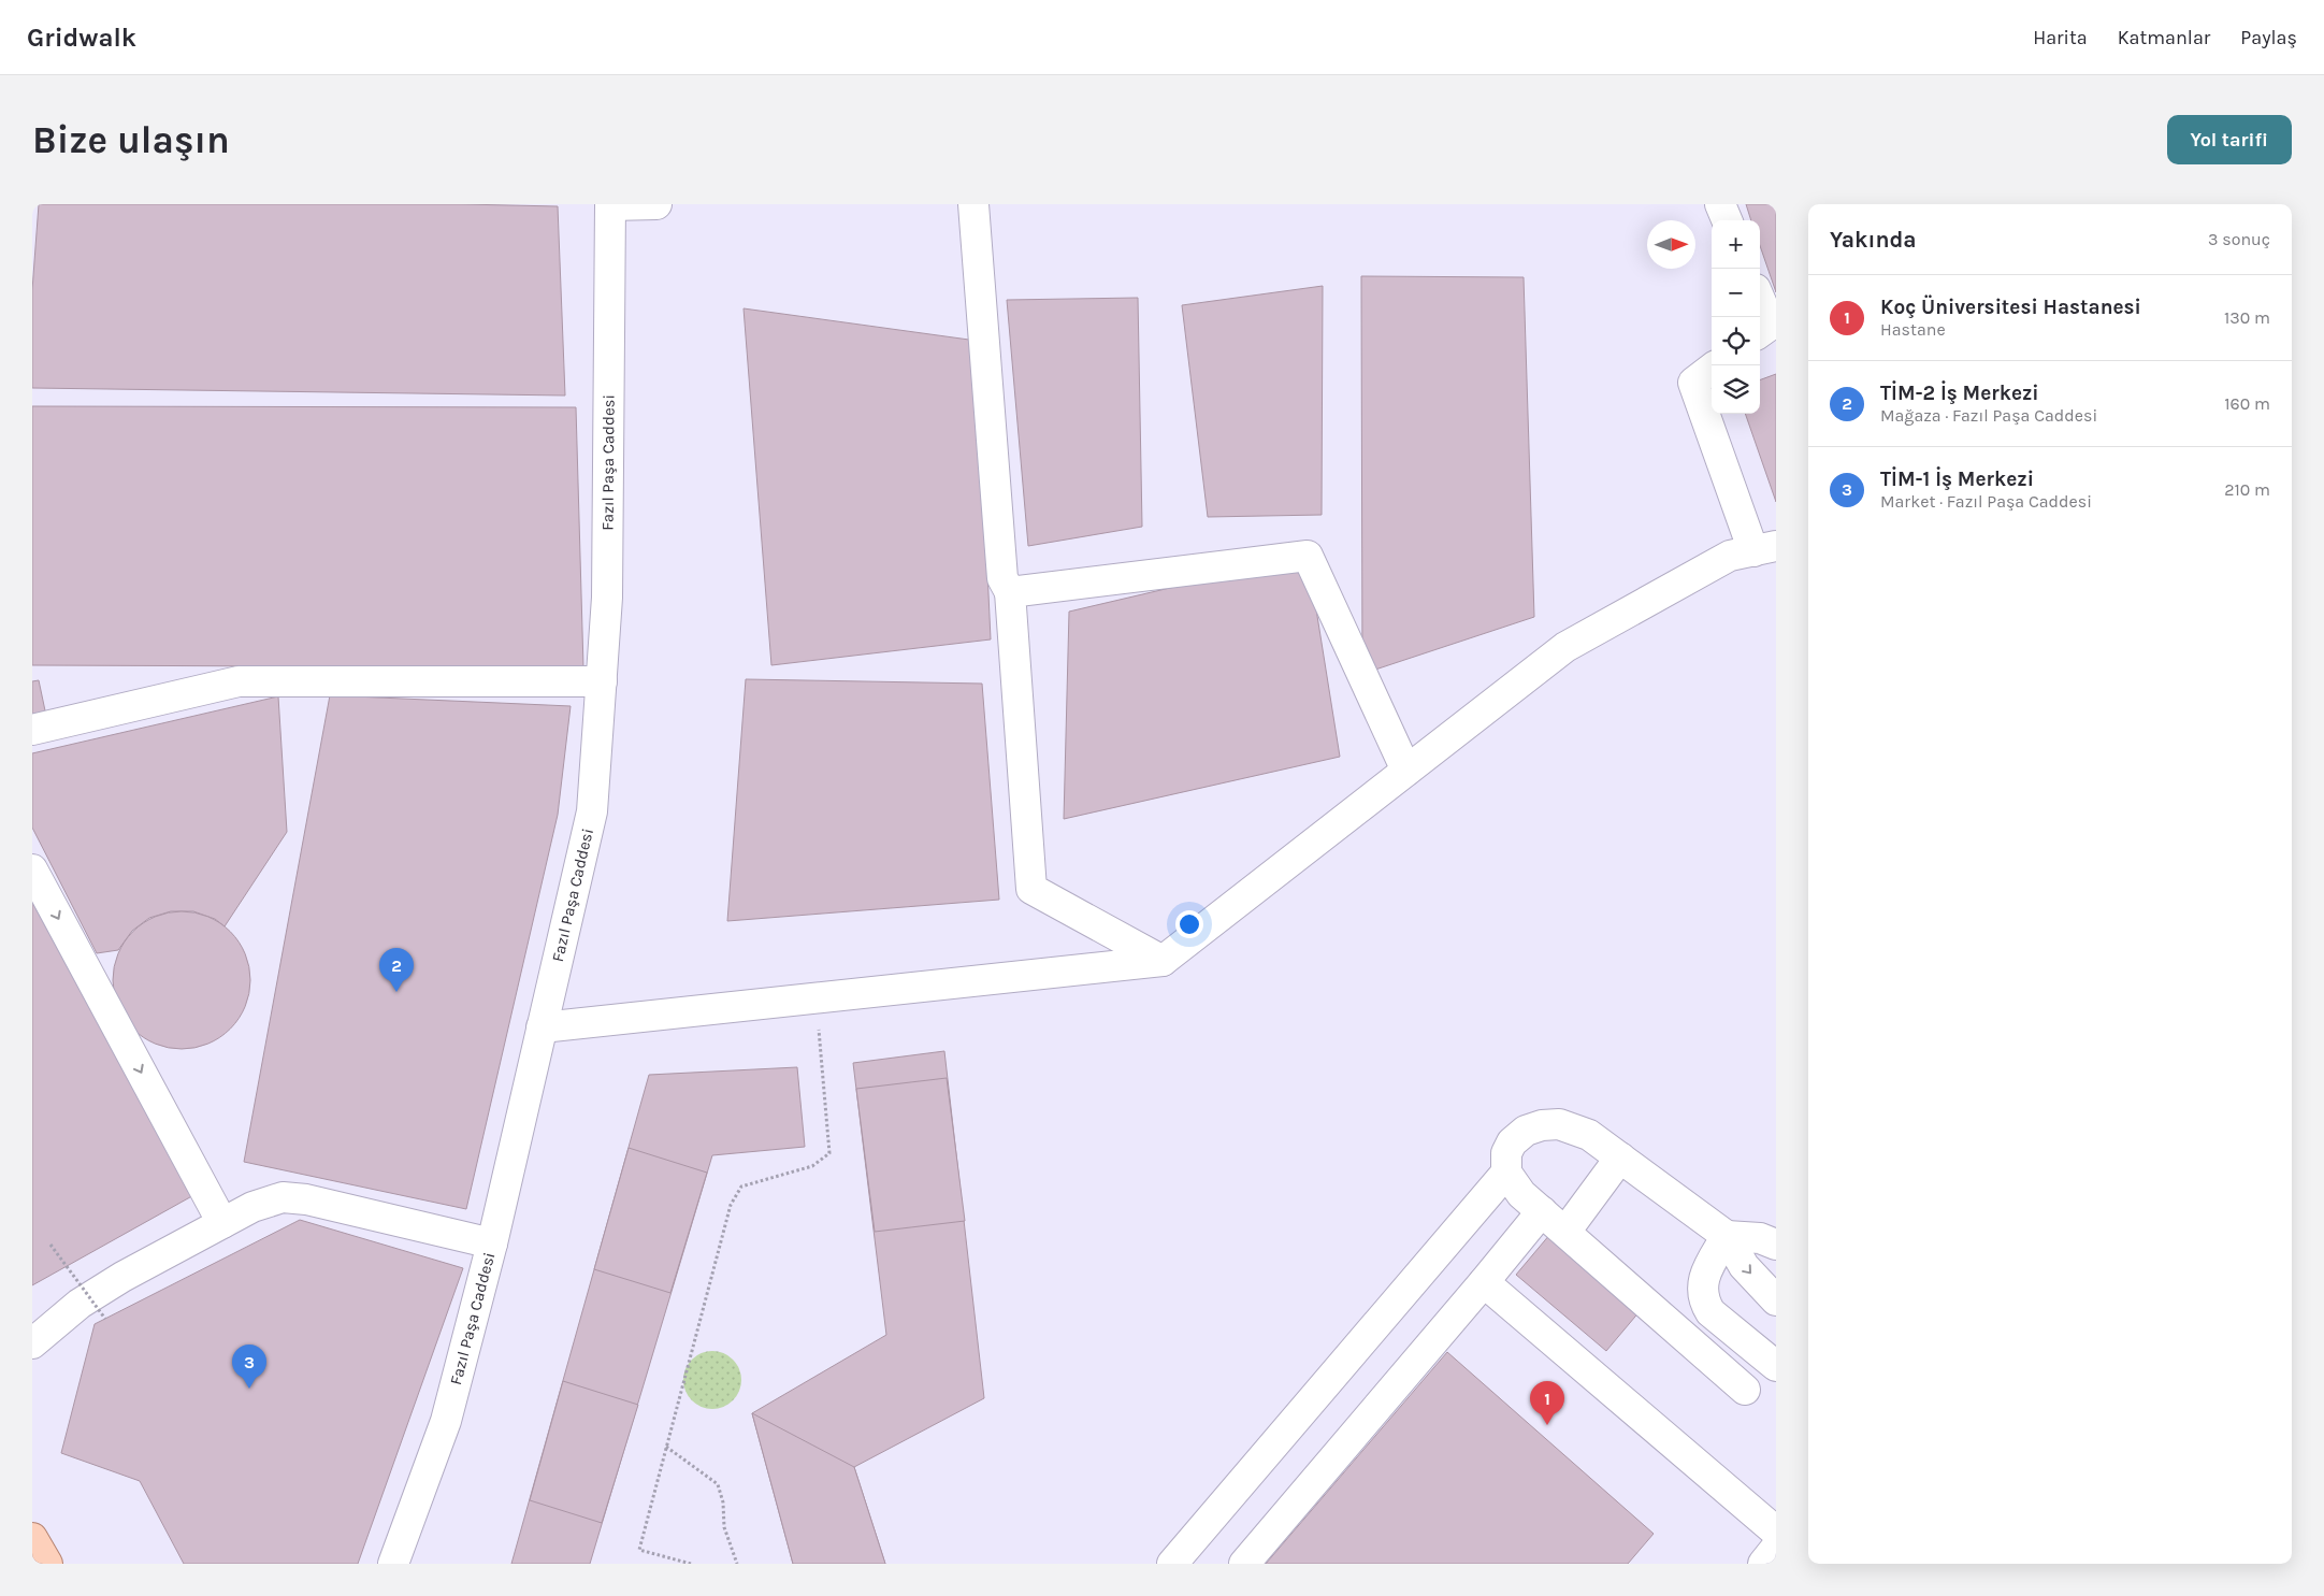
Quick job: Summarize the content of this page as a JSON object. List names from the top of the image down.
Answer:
{
  "streets": {
    "street": ["Fazıl Paşa Caddesi"]
  },
  "north": "right",
  "page": {
    "header": "Gridwalk",
    "nav": ["Harita", "Katmanlar", "Paylaş"],
    "buttons": "Yol tarifi",
    "title": "Bize ulaşın",
    "heading": ["Yakında", "3 sonuç"],
    "map_buttons": ["+", "−"],
    "list": [
      {
        "mark": "1",
        "name": "Koç Üniversitesi Hastanesi",
        "note": "Hastane",
        "value": "130 m"
      },
      {
        "mark": "2",
        "name": "TİM-2 İş Merkezi",
        "note": "Mağaza · Fazıl Paşa Caddesi",
        "value": "160 m"
      },
      {
        "mark": "3",
        "name": "TİM-1 İş Merkezi",
        "note": "Market · Fazıl Paşa Caddesi",
        "value": "210 m"
      }
    ],
    "pins": ["2", "3", "1"]
  }
}
